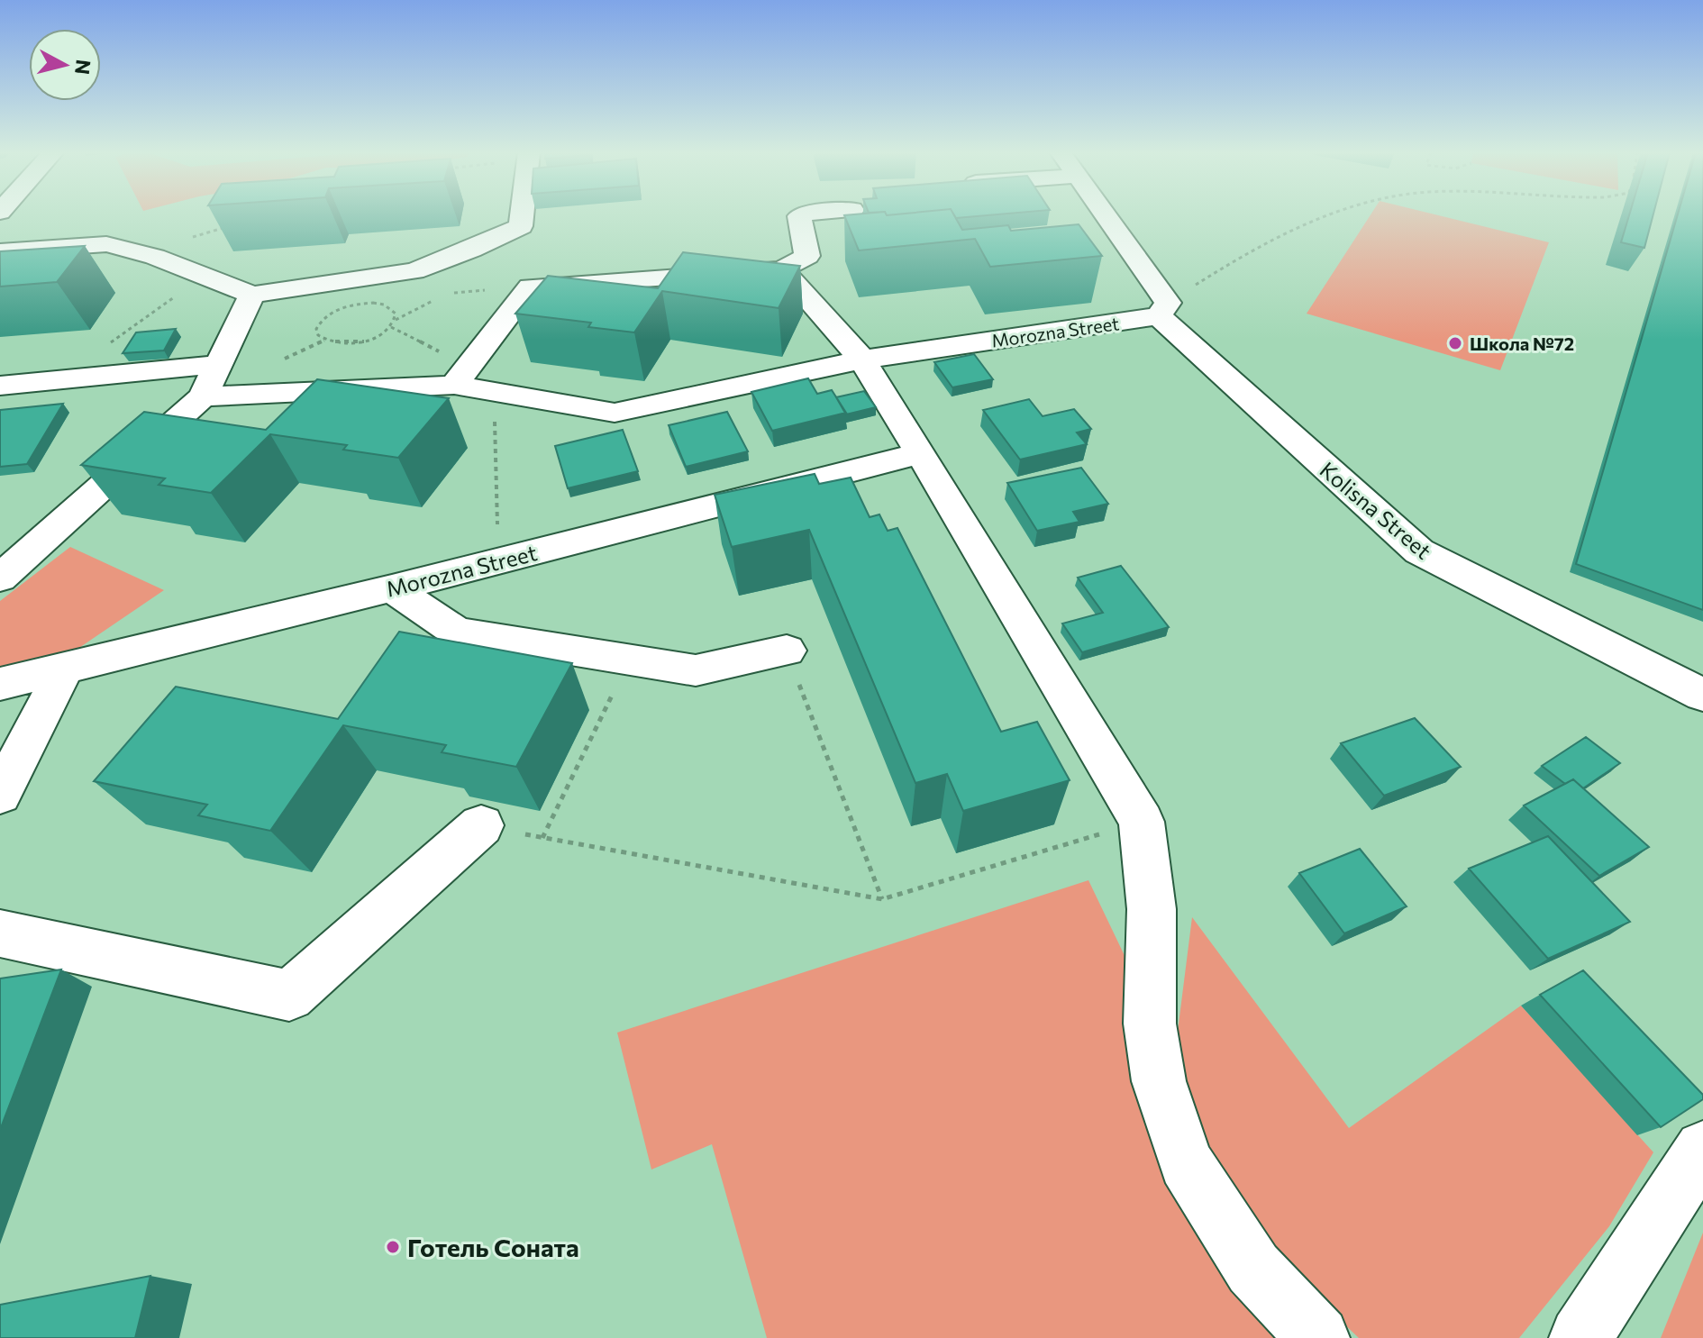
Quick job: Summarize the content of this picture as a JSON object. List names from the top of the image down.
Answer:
{
  "streets": {
    "street": ["Morozna Street", "Kolisna Street"]
  },
  "crossings": [
    ["Morozna Street", "Kolisna Street"]
  ],
  "places": ["Школа №72", "Готель Соната"],
  "north": "right"
}
